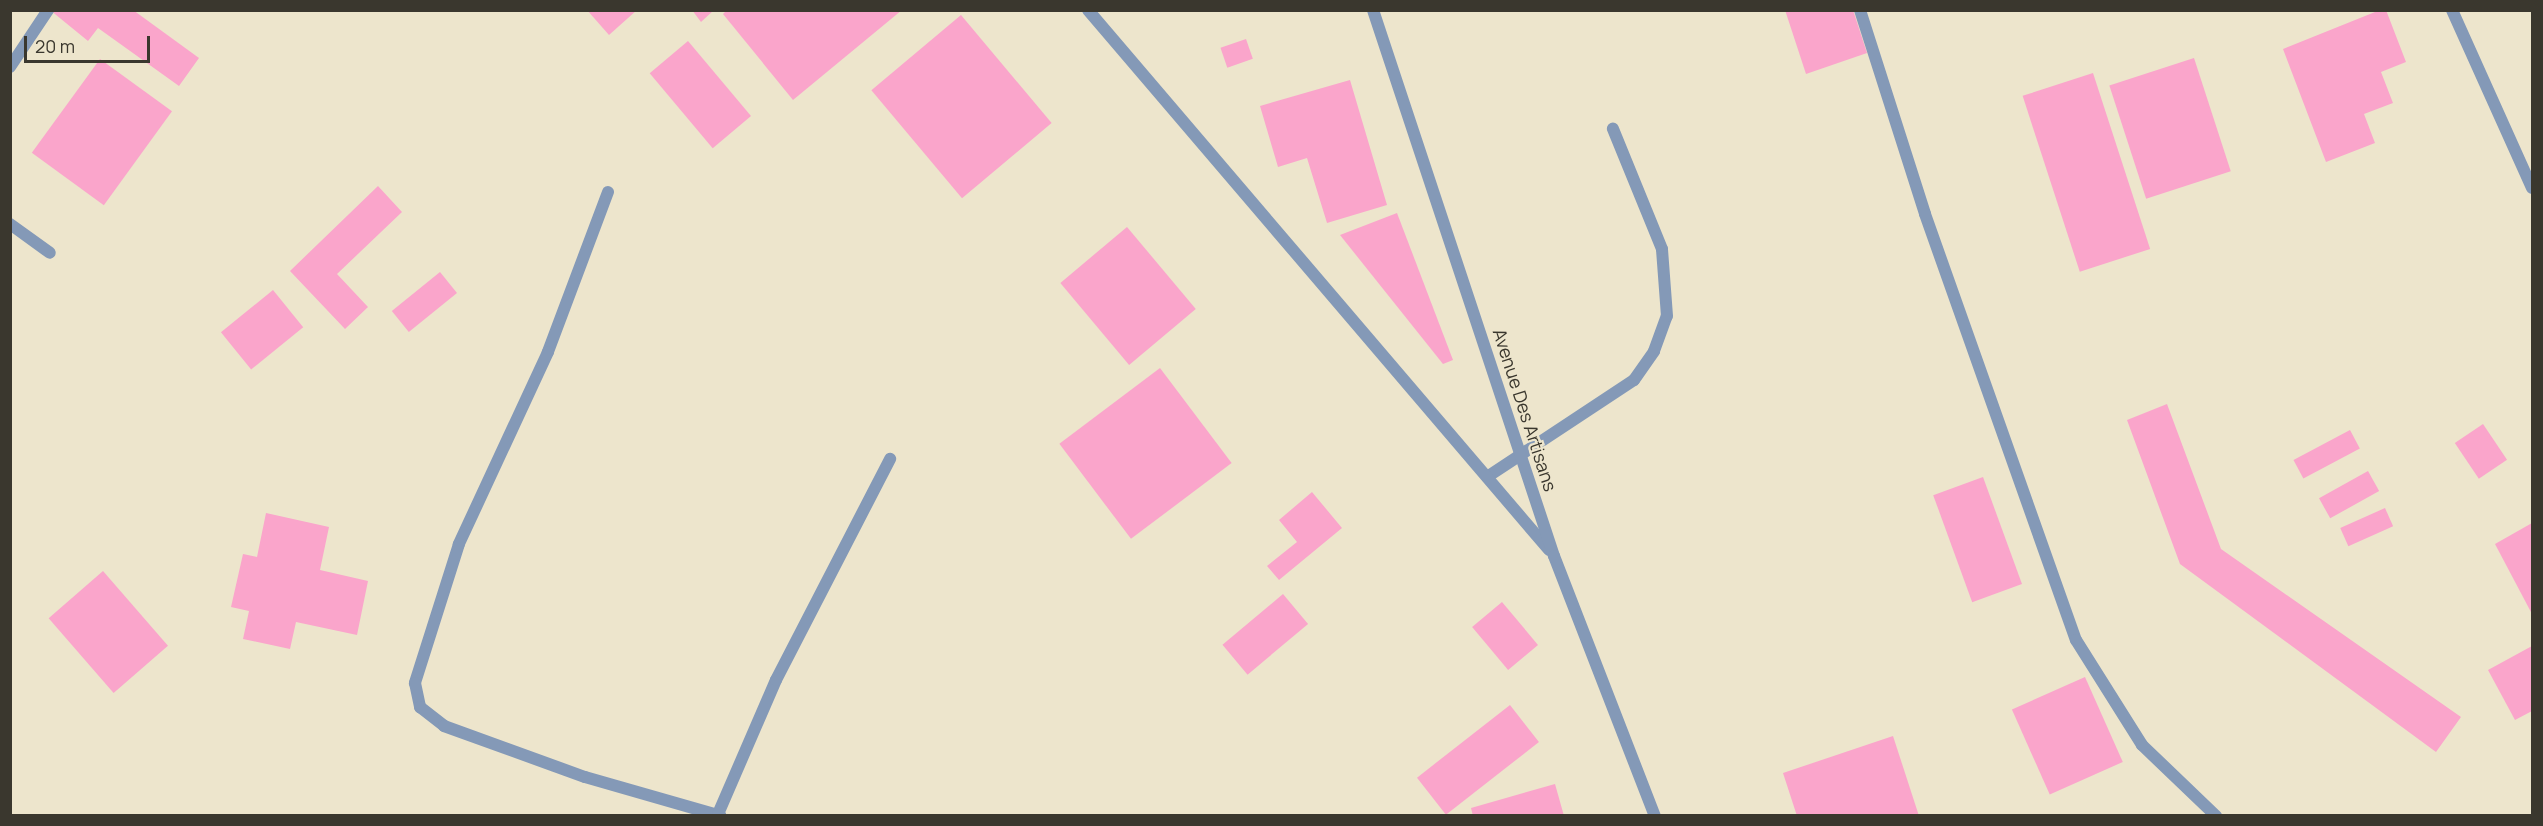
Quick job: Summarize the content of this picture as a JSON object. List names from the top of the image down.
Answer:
{
  "streets": {
    "street": ["Avenue Des Artisans"]
  },
  "scale_bar": "20 m"
}
